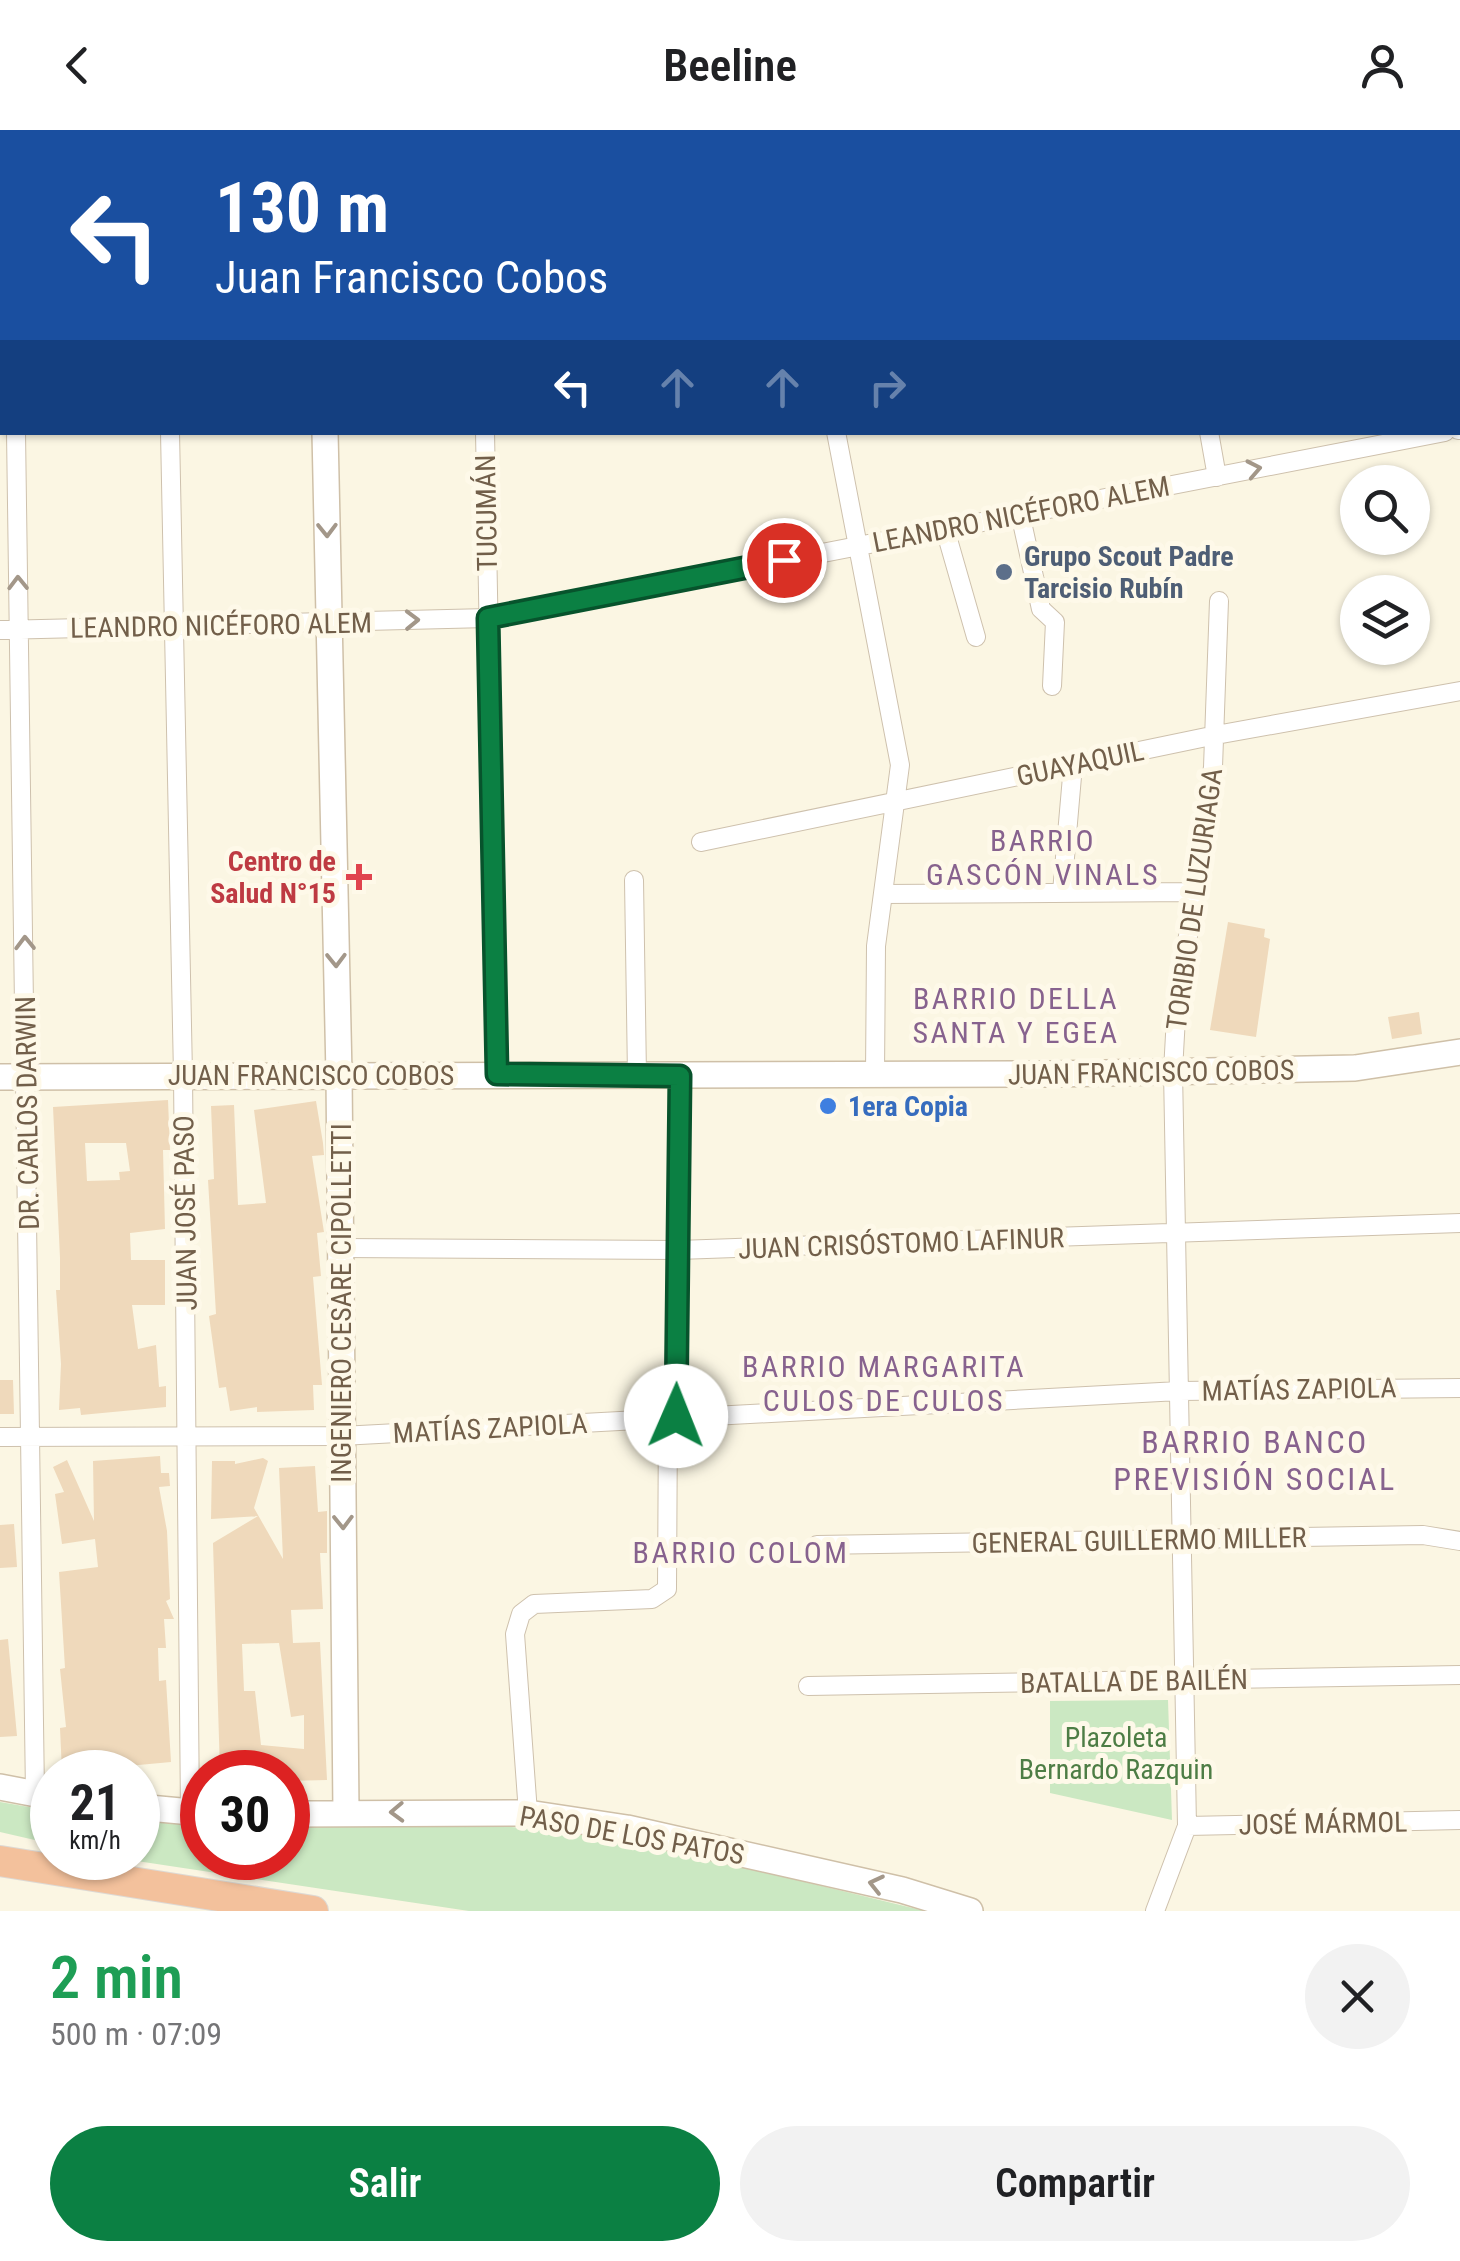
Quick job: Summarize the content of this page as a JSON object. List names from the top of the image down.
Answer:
{
  "streets": {
    "street": [
      "TUCUMÁN",
      "LEANDRO NICÉFORO ALEM",
      "GUAYAQUIL",
      "TORIBIO DE LUZURIAGA",
      "JUAN FRANCISCO COBOS",
      "DR. CARLOS DARWIN",
      "JUAN JOSÉ PASO",
      "JUAN CRISÓSTOMO LAFINUR",
      "INGENIERO CESARE CIPOLLETTI",
      "MATÍAS ZAPIOLA",
      "GENERAL GUILLERMO MILLER",
      "BATALLA DE BAILÉN",
      "JOSÉ MÁRMOL",
      "PASO DE LOS PATOS"
    ]
  },
  "crossings": [
    ["TUCUMÁN", "LEANDRO NICÉFORO ALEM"],
    ["TUCUMÁN", "JUAN FRANCISCO COBOS"],
    ["LEANDRO NICÉFORO ALEM", "DR. CARLOS DARWIN"],
    ["LEANDRO NICÉFORO ALEM", "JUAN JOSÉ PASO"],
    ["LEANDRO NICÉFORO ALEM", "INGENIERO CESARE CIPOLLETTI"],
    ["GUAYAQUIL", "TORIBIO DE LUZURIAGA"],
    ["TORIBIO DE LUZURIAGA", "JUAN FRANCISCO COBOS"],
    ["TORIBIO DE LUZURIAGA", "JUAN CRISÓSTOMO LAFINUR"],
    ["TORIBIO DE LUZURIAGA", "MATÍAS ZAPIOLA"],
    ["TORIBIO DE LUZURIAGA", "GENERAL GUILLERMO MILLER"],
    ["TORIBIO DE LUZURIAGA", "BATALLA DE BAILÉN"],
    ["TORIBIO DE LUZURIAGA", "JOSÉ MÁRMOL"],
    ["JUAN FRANCISCO COBOS", "DR. CARLOS DARWIN"],
    ["JUAN FRANCISCO COBOS", "JUAN JOSÉ PASO"],
    ["JUAN FRANCISCO COBOS", "INGENIERO CESARE CIPOLLETTI"],
    ["DR. CARLOS DARWIN", "MATÍAS ZAPIOLA"],
    ["JUAN JOSÉ PASO", "MATÍAS ZAPIOLA"],
    ["JUAN CRISÓSTOMO LAFINUR", "INGENIERO CESARE CIPOLLETTI"],
    ["INGENIERO CESARE CIPOLLETTI", "MATÍAS ZAPIOLA"],
    ["INGENIERO CESARE CIPOLLETTI", "PASO DE LOS PATOS"]
  ],
  "one_way": ["DR. CARLOS DARWIN", "INGENIERO CESARE CIPOLLETTI", "PASO DE LOS PATOS"],
  "districts": [
    "BARRIO GASCÓN VINALS",
    "BARRIO DELLA SANTA Y EGEA",
    "BARRIO MARGARITA CULOS DE CULOS",
    "BARRIO BANCO PREVISIÓN SOCIAL",
    "BARRIO COLOM"
  ],
  "parks": ["Plazoleta Bernardo Razquin"],
  "places": {
    "other": ["Grupo Scout Padre Tarcisio Rubín", "1era Copia"],
    "health": ["Centro de Salud N°15"]
  },
  "page": {
    "header": "Beeline",
    "turn": ["130 m", "Juan Francisco Cobos"],
    "speed": "21 km/h",
    "limit": "30",
    "heading": ["2 min", "500 m · 07:09"],
    "buttons": ["Salir", "Compartir"]
  }
}
